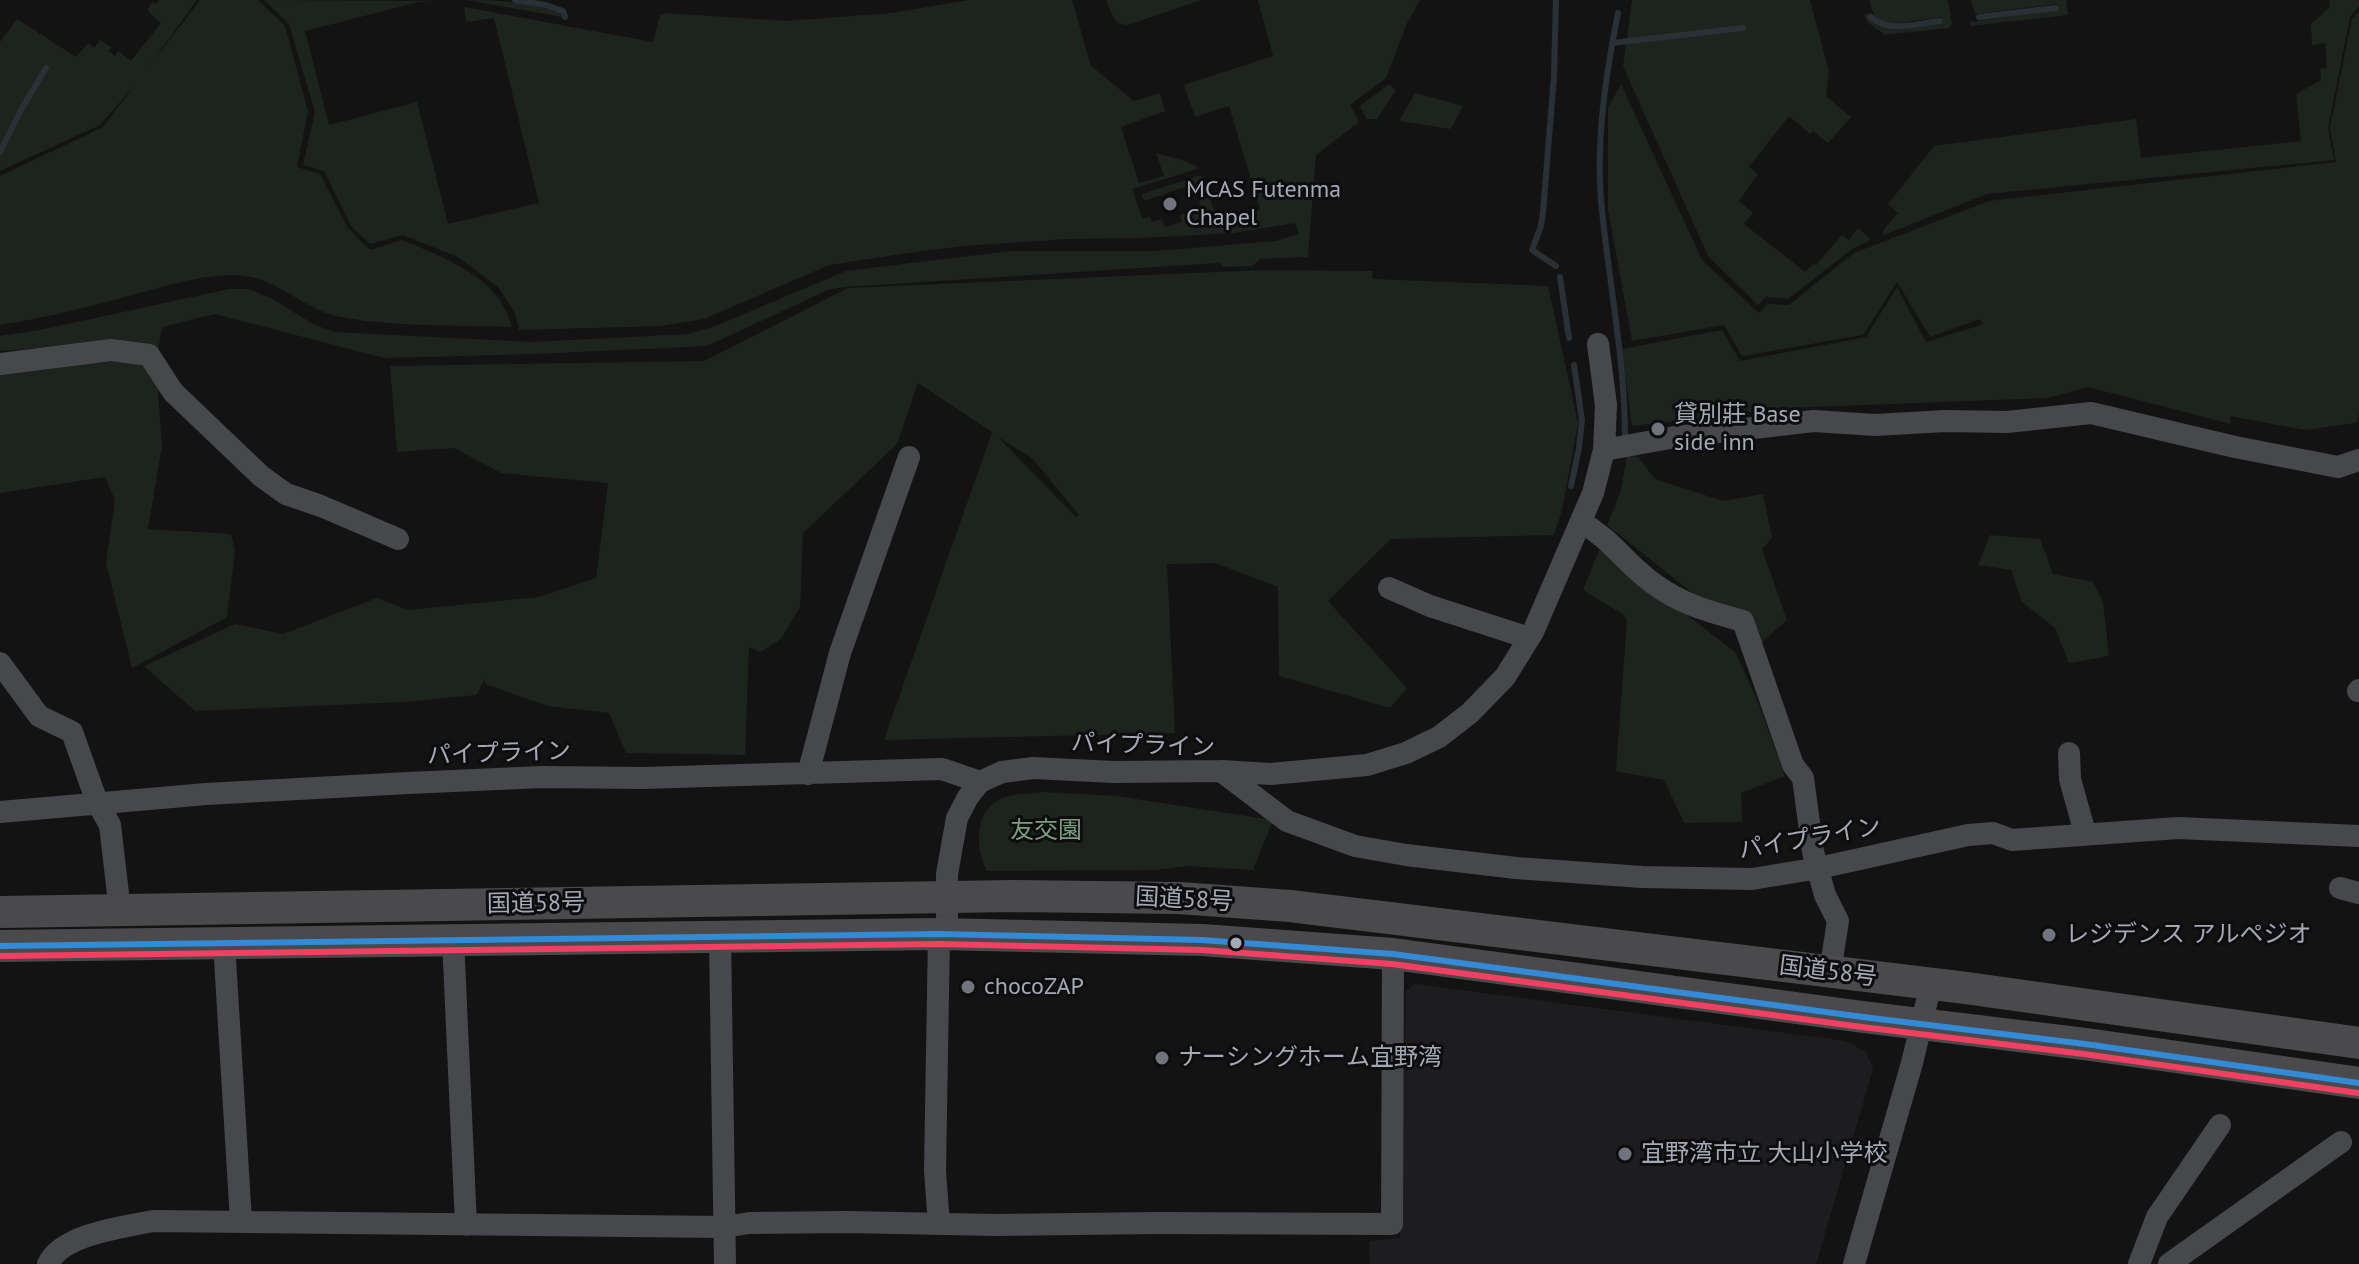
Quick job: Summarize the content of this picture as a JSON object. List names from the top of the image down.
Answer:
{
  "streets": {
    "highway": ["国道58号"],
    "street": ["パイプライン"]
  },
  "parks": ["友交園"],
  "places": [
    "MCAS Futenma Chapel",
    "貸別莊 Base side inn",
    "レジデンス アルペジオ",
    "chocoZAP",
    "ナーシングホーム宜野湾",
    "宜野湾市立 大山小学校"
  ]
}
